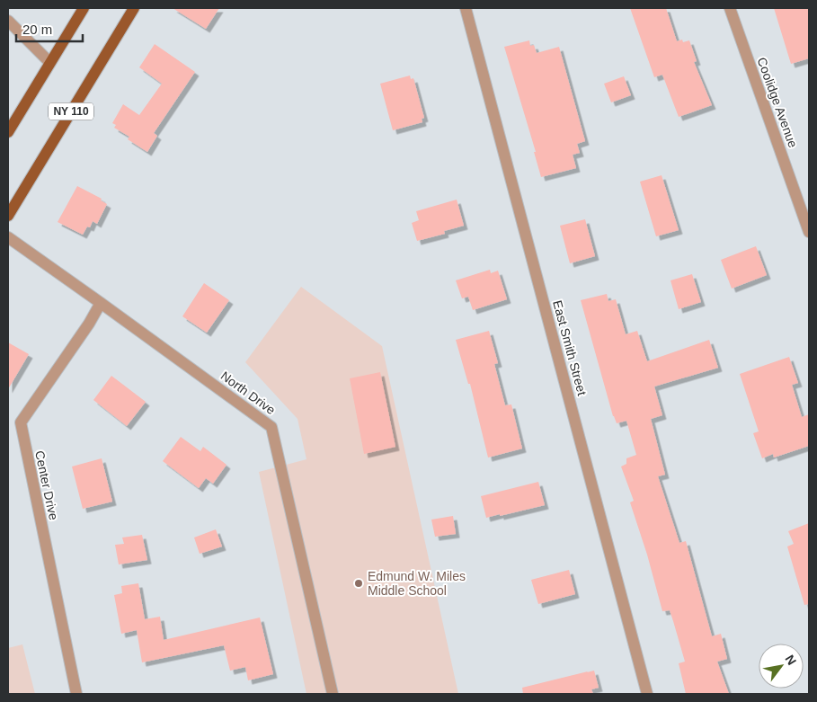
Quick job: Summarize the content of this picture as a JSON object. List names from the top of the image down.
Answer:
{
  "streets": {
    "main road": ["NY 110"],
    "street": [
      "Coolidge Avenue",
      "East Smith Street",
      "North Drive",
      "Center Drive"
    ]
  },
  "crossings": [
    ["North Drive", "Center Drive"]
  ],
  "places": ["Edmund W. Miles Middle School"],
  "scale_bar": "20 m",
  "north": "top right"
}
